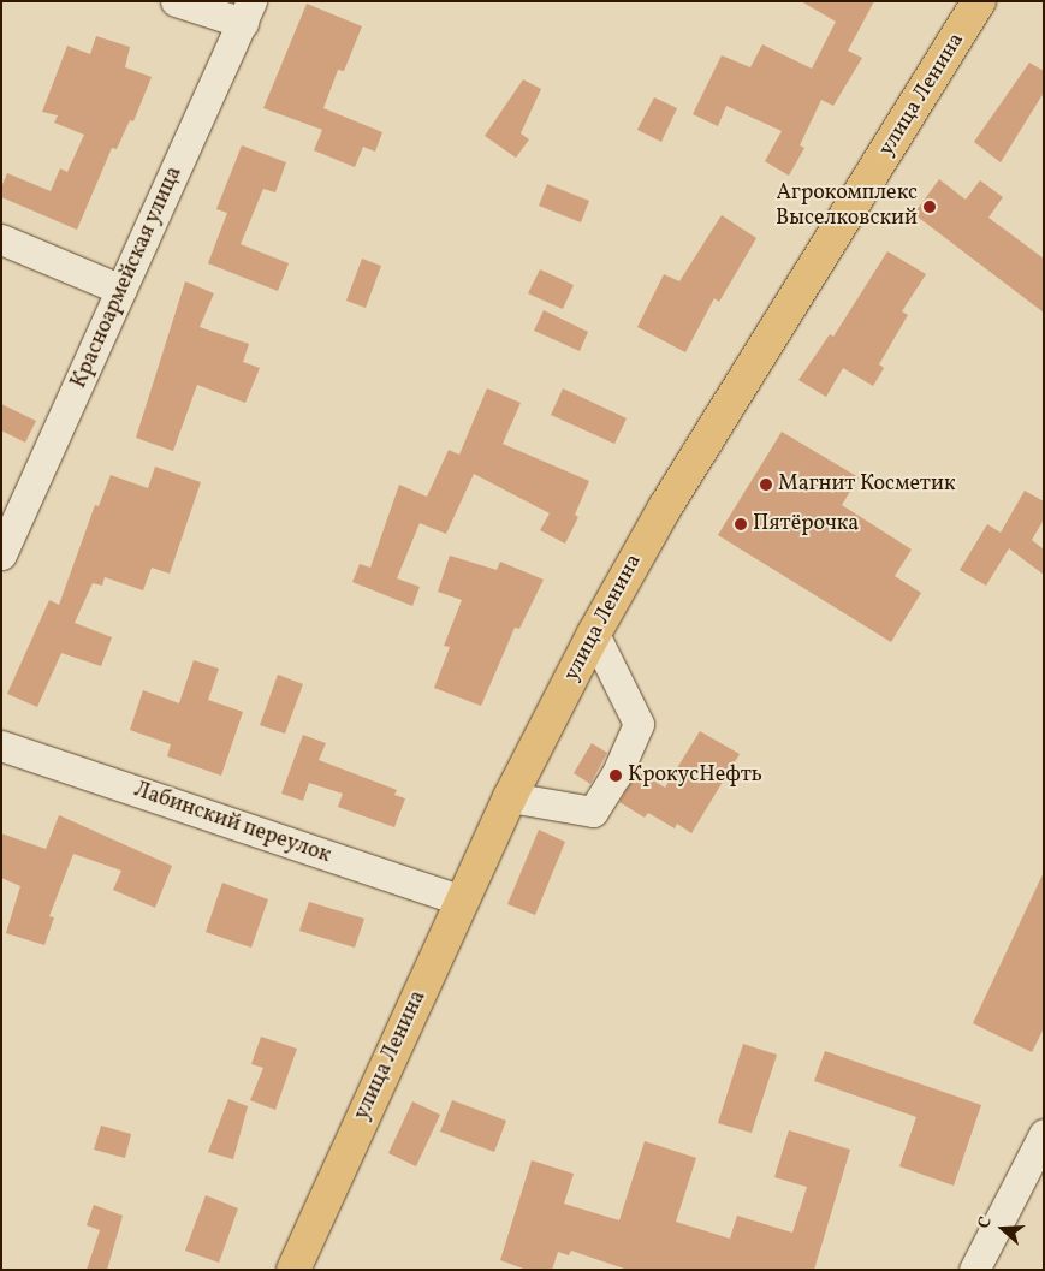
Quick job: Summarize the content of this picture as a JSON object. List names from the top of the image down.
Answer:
{
  "streets": {
    "main road": ["улица Ленина"],
    "street": ["Красноармейская улица", "Лабинский переулок"]
  },
  "crossings": [
    ["улица Ленина", "Лабинский переулок"]
  ],
  "places": [
    "Агрокомплекс Выселковский",
    "Магнит Косметик",
    "Пятёрочка",
    "КрокусНефть"
  ],
  "north": "left"
}
